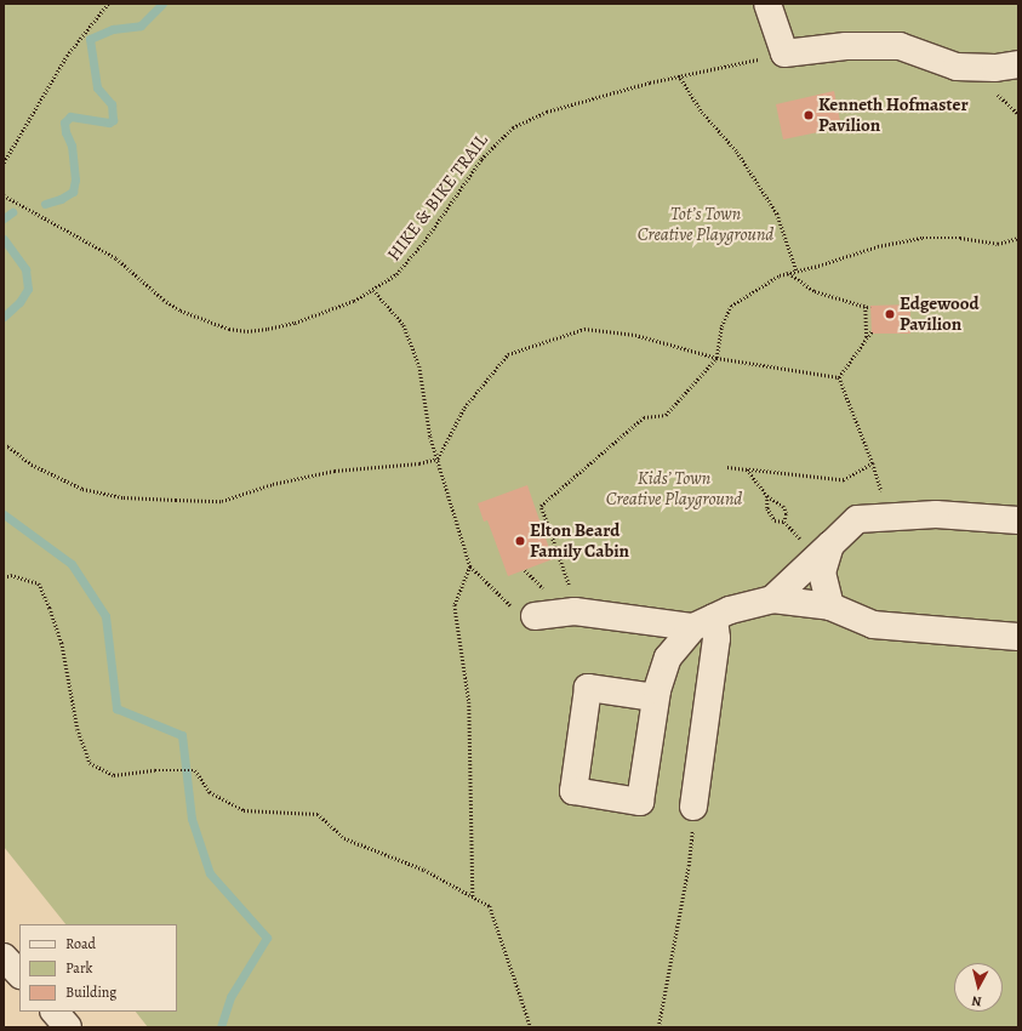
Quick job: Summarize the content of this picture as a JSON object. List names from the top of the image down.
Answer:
{
  "streets": {
    "path": ["HIKE & BIKE TRAIL"]
  },
  "parks": ["Tot’s Town Creative Playground", "Kids’ Town Creative Playground"],
  "places": ["Kenneth Hofmaster Pavilion", "Edgewood Pavilion", "Elton Beard Family Cabin"],
  "legend": ["Road", "Park", "Building"],
  "north": "bottom"
}
